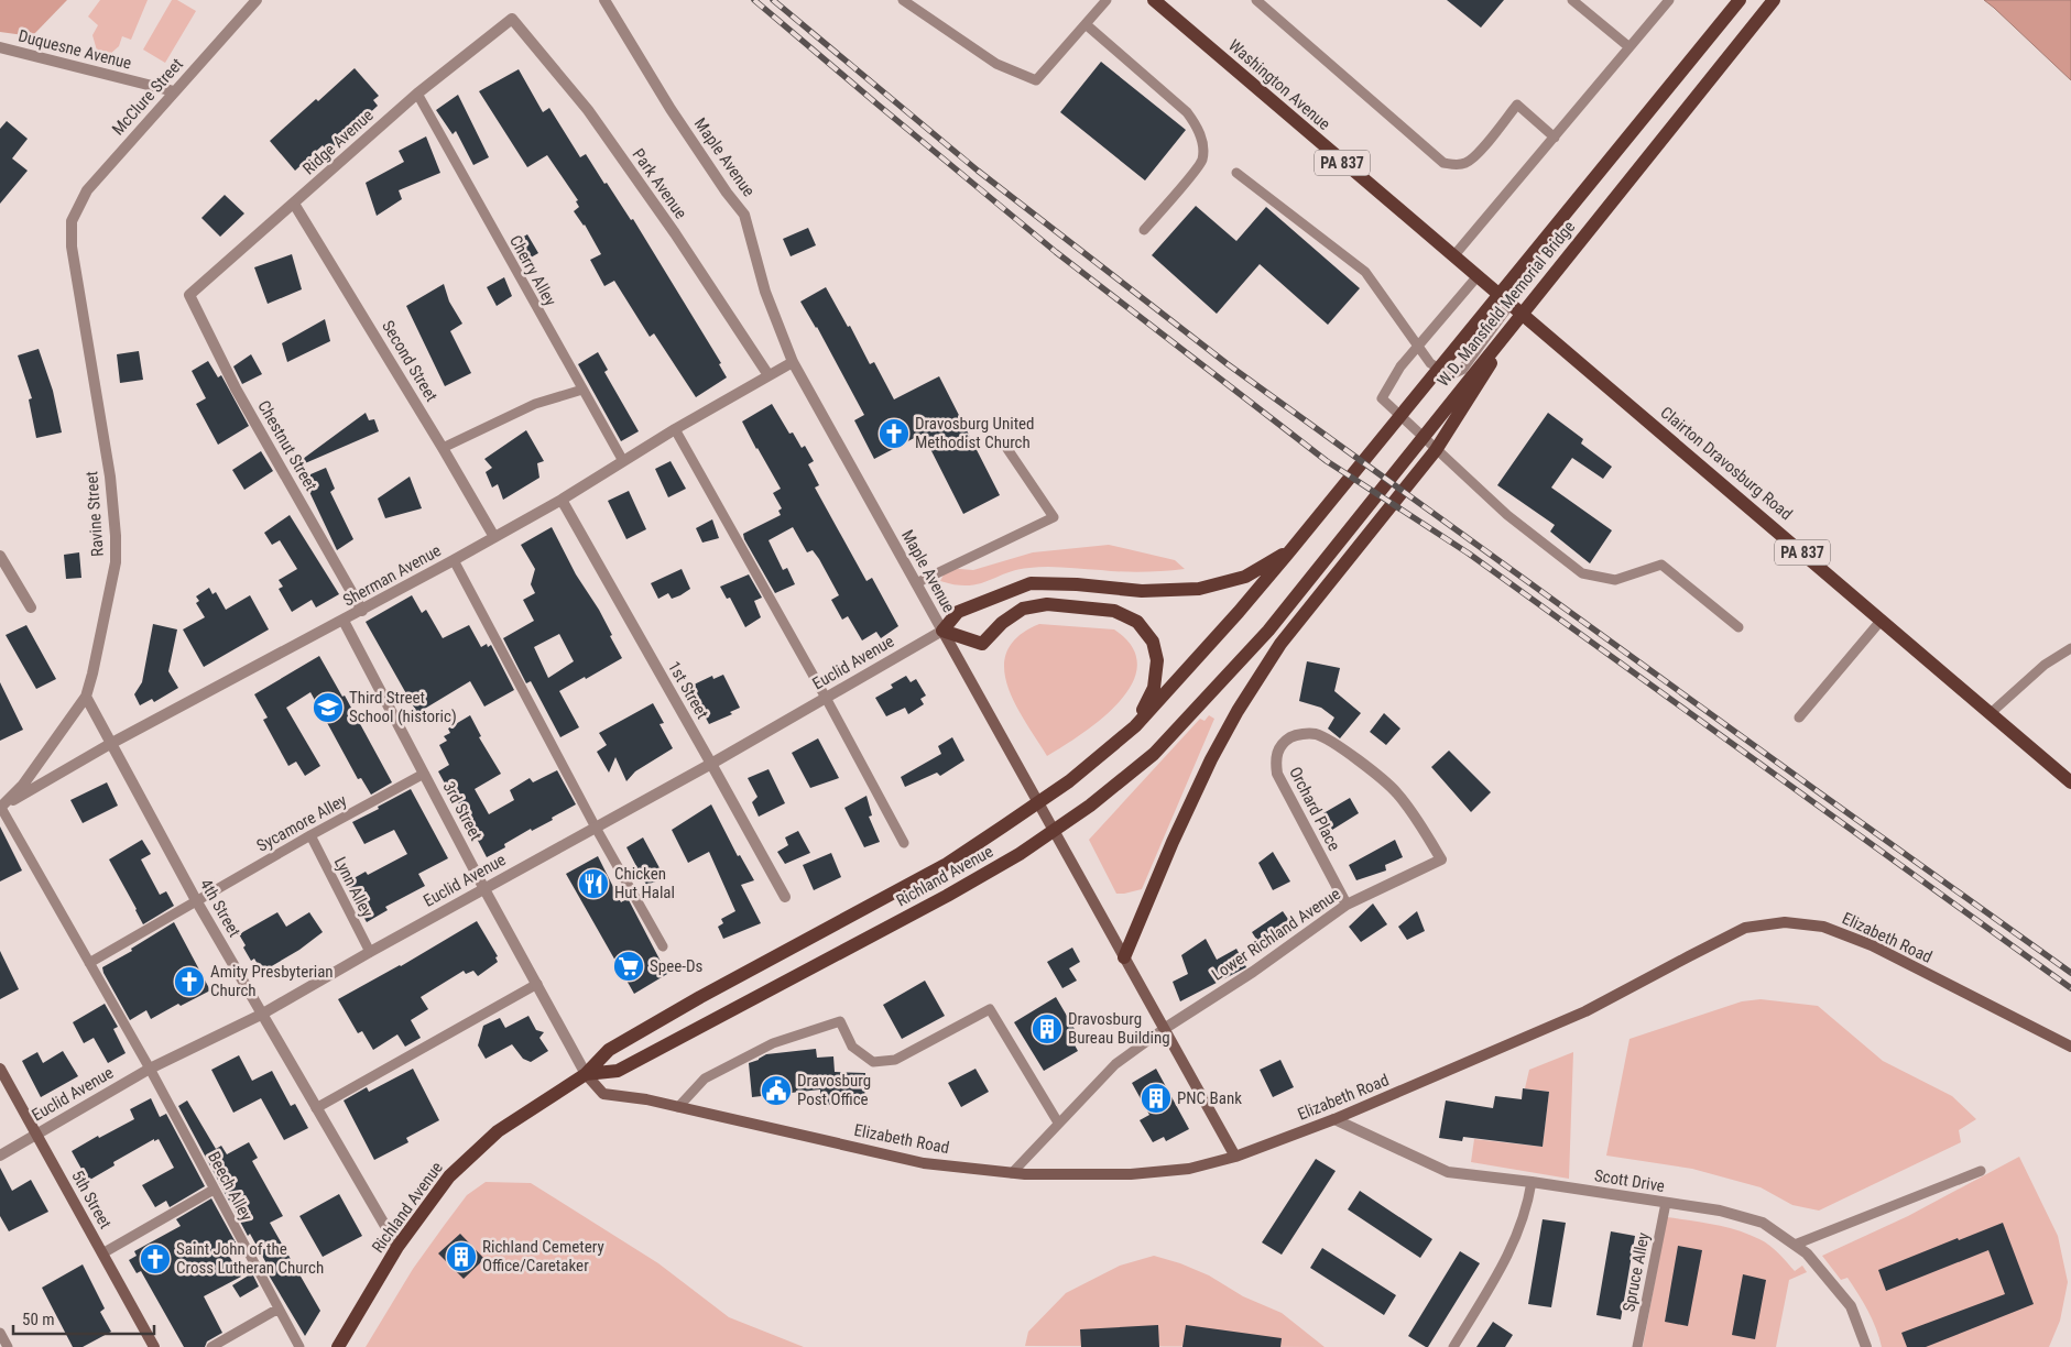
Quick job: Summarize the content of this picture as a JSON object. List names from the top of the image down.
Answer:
{
  "streets": {
    "main road": [
      "Washington Avenue",
      "Maple Avenue",
      "PA 837",
      "W.D. Mansfield Memorial Bridge",
      "Clairton Dravosburg Road",
      "Richland Avenue",
      "Elizabeth Road",
      "5th Street"
    ],
    "street": [
      "Duquesne Avenue",
      "McClure Street",
      "Ridge Avenue",
      "Park Avenue",
      "Second Street",
      "Chestnut Street",
      "Ravine Street",
      "Sherman Avenue",
      "Euclid Avenue",
      "1st Street",
      "Orchard Place",
      "3rd Street",
      "4th Street",
      "Lower Richland Avenue",
      "Scott Drive"
    ],
    "lane": [
      "Cherry Alley",
      "Sycamore Alley",
      "Lynn Alley",
      "Beech Alley",
      "Spruce Alley"
    ]
  },
  "crossings": [
    ["Duquesne Avenue", "McClure Street"],
    ["Washington Avenue", "Clairton Dravosburg Road"],
    ["McClure Street", "Ravine Street"],
    ["Ridge Avenue", "Park Avenue"],
    ["Ridge Avenue", "Cherry Alley"],
    ["Ridge Avenue", "Second Street"],
    ["Ridge Avenue", "Chestnut Street"],
    ["Maple Avenue", "Sherman Avenue"],
    ["Maple Avenue", "Euclid Avenue"],
    ["Maple Avenue", "Lower Richland Avenue"],
    ["Maple Avenue", "Elizabeth Road"],
    ["Park Avenue", "Sherman Avenue"],
    ["Cherry Alley", "Sherman Avenue"],
    ["W.D. Mansfield Memorial Bridge", "Richland Avenue"],
    ["Second Street", "Sherman Avenue"],
    ["Chestnut Street", "Sherman Avenue"],
    ["Ravine Street", "Sherman Avenue"],
    ["Ravine Street", "4th Street"],
    ["Ravine Street", "Beech Alley"],
    ["Sherman Avenue", "1st Street"],
    ["Sherman Avenue", "3rd Street"],
    ["Sherman Avenue", "4th Street"],
    ["Sherman Avenue", "Beech Alley"],
    ["Euclid Avenue", "1st Street"],
    ["Euclid Avenue", "3rd Street"],
    ["Euclid Avenue", "Lynn Alley"],
    ["Euclid Avenue", "4th Street"],
    ["Euclid Avenue", "Beech Alley"],
    ["Euclid Avenue", "5th Street"],
    ["Orchard Place", "Lower Richland Avenue"],
    ["3rd Street", "Sycamore Alley"],
    ["3rd Street", "Richland Avenue"],
    ["3rd Street", "Elizabeth Road"],
    ["Sycamore Alley", "Lynn Alley"],
    ["Sycamore Alley", "4th Street"],
    ["Sycamore Alley", "Beech Alley"],
    ["Richland Avenue", "4th Street"],
    ["Richland Avenue", "Elizabeth Road"],
    ["Elizabeth Road", "Scott Drive"],
    ["Scott Drive", "Spruce Alley"]
  ],
  "places": {
    "church": ["Dravosburg United Methodist Church", "Amity Presbyterian Church", "Saint John of the Cross Lutheran Church"],
    "school or university": ["Third Street School (historic)"],
    "restaurant": ["Chicken Hut Halal"],
    "supermarket": ["Spee-Ds"],
    "building": ["Dravosburg Bureau Building", "PNC Bank", "Richland Cemetery Office/Caretaker"],
    "public building": ["Dravosburg Post Office"]
  },
  "scale_bar": "50 m"
}
